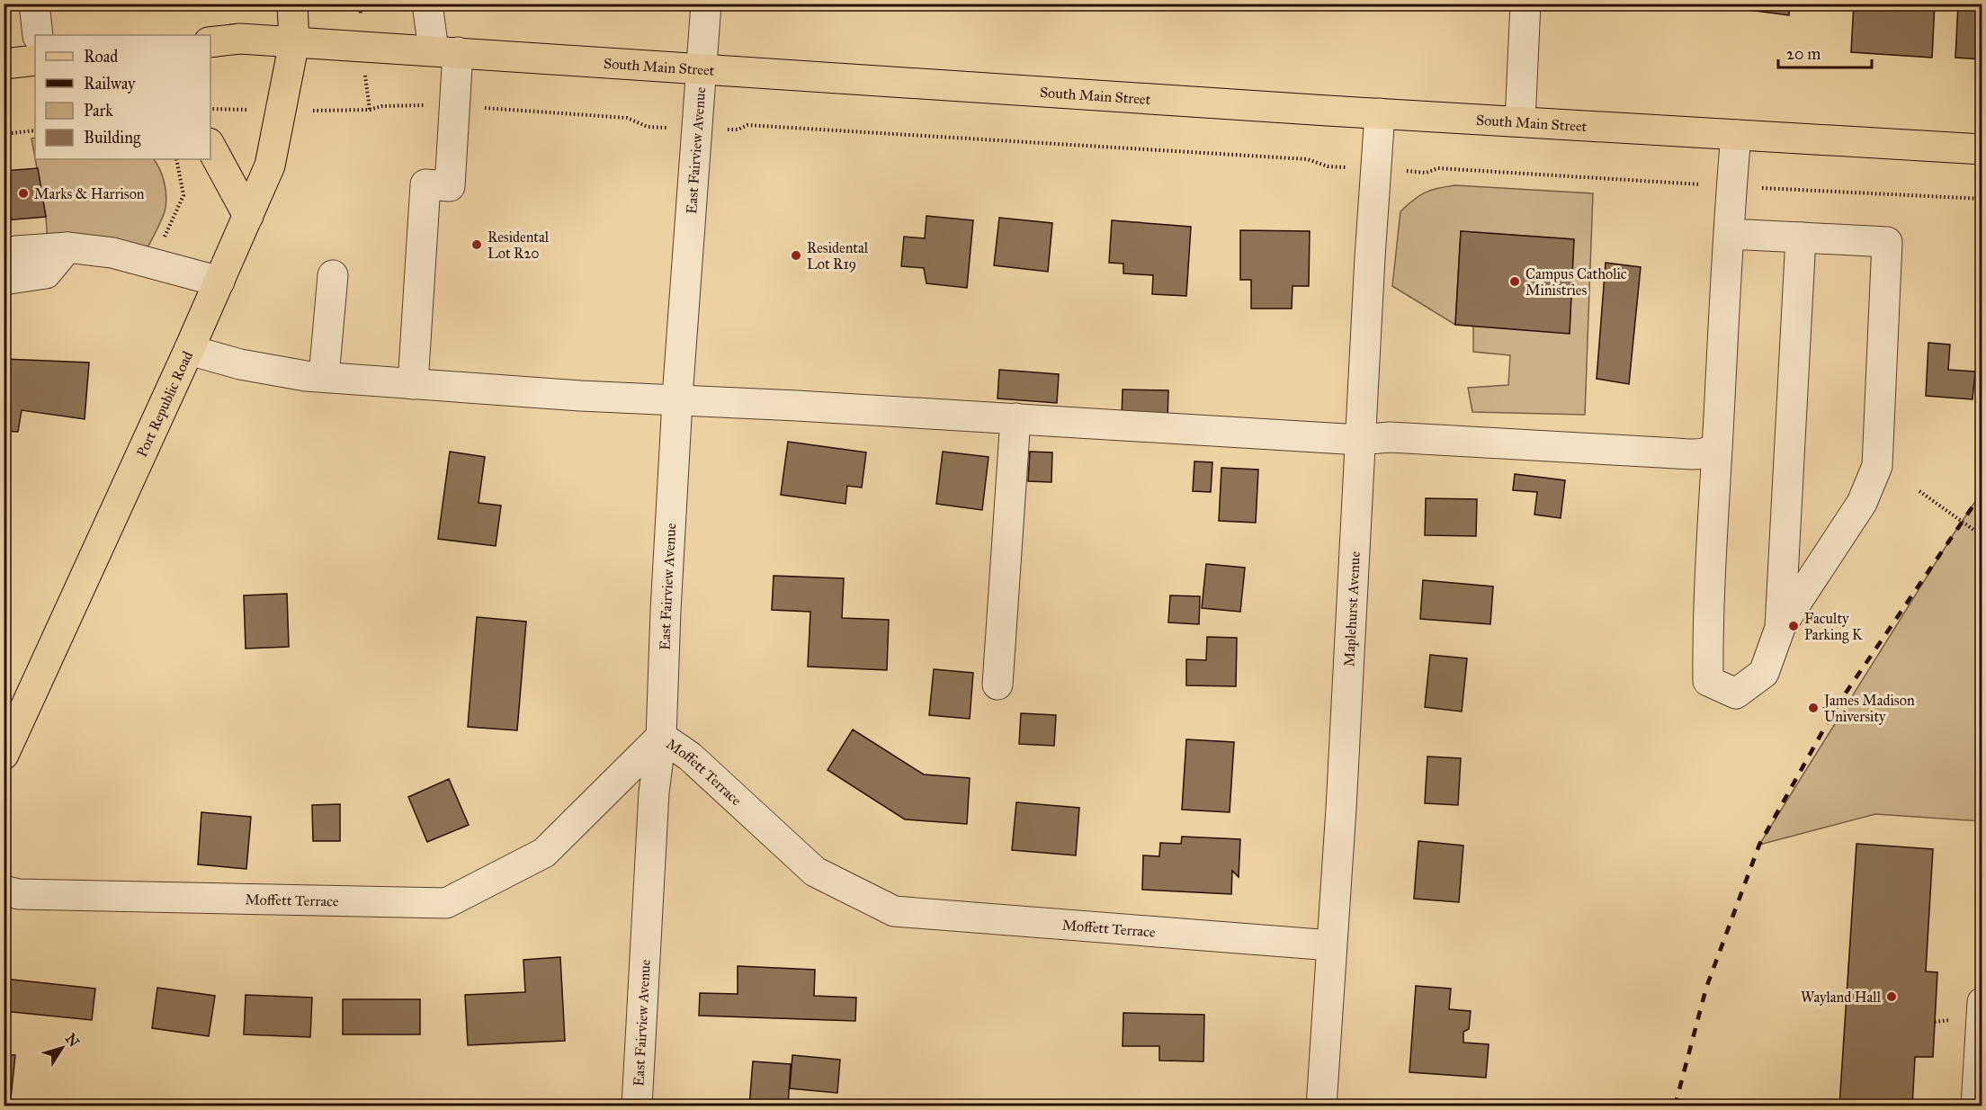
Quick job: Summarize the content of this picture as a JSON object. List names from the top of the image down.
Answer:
{
  "streets": {
    "main road": ["South Main Street", "Port Republic Road"],
    "street": ["East Fairview Avenue", "Maplehurst Avenue", "Moffett Terrace"]
  },
  "crossings": [
    ["South Main Street", "East Fairview Avenue"],
    ["South Main Street", "Port Republic Road"],
    ["South Main Street", "Maplehurst Avenue"],
    ["East Fairview Avenue", "Moffett Terrace"],
    ["Maplehurst Avenue", "Moffett Terrace"]
  ],
  "places": [
    "Marks & Harrison",
    "Residental Lot R20",
    "Residental Lot R19",
    "Campus Catholic Ministries",
    "Faculty Parking K",
    "James Madison University",
    "Wayland Hall"
  ],
  "legend": [
    "Road",
    "Railway",
    "Park",
    "Building"
  ],
  "scale_bar": "20 m",
  "north": "top right"
}
